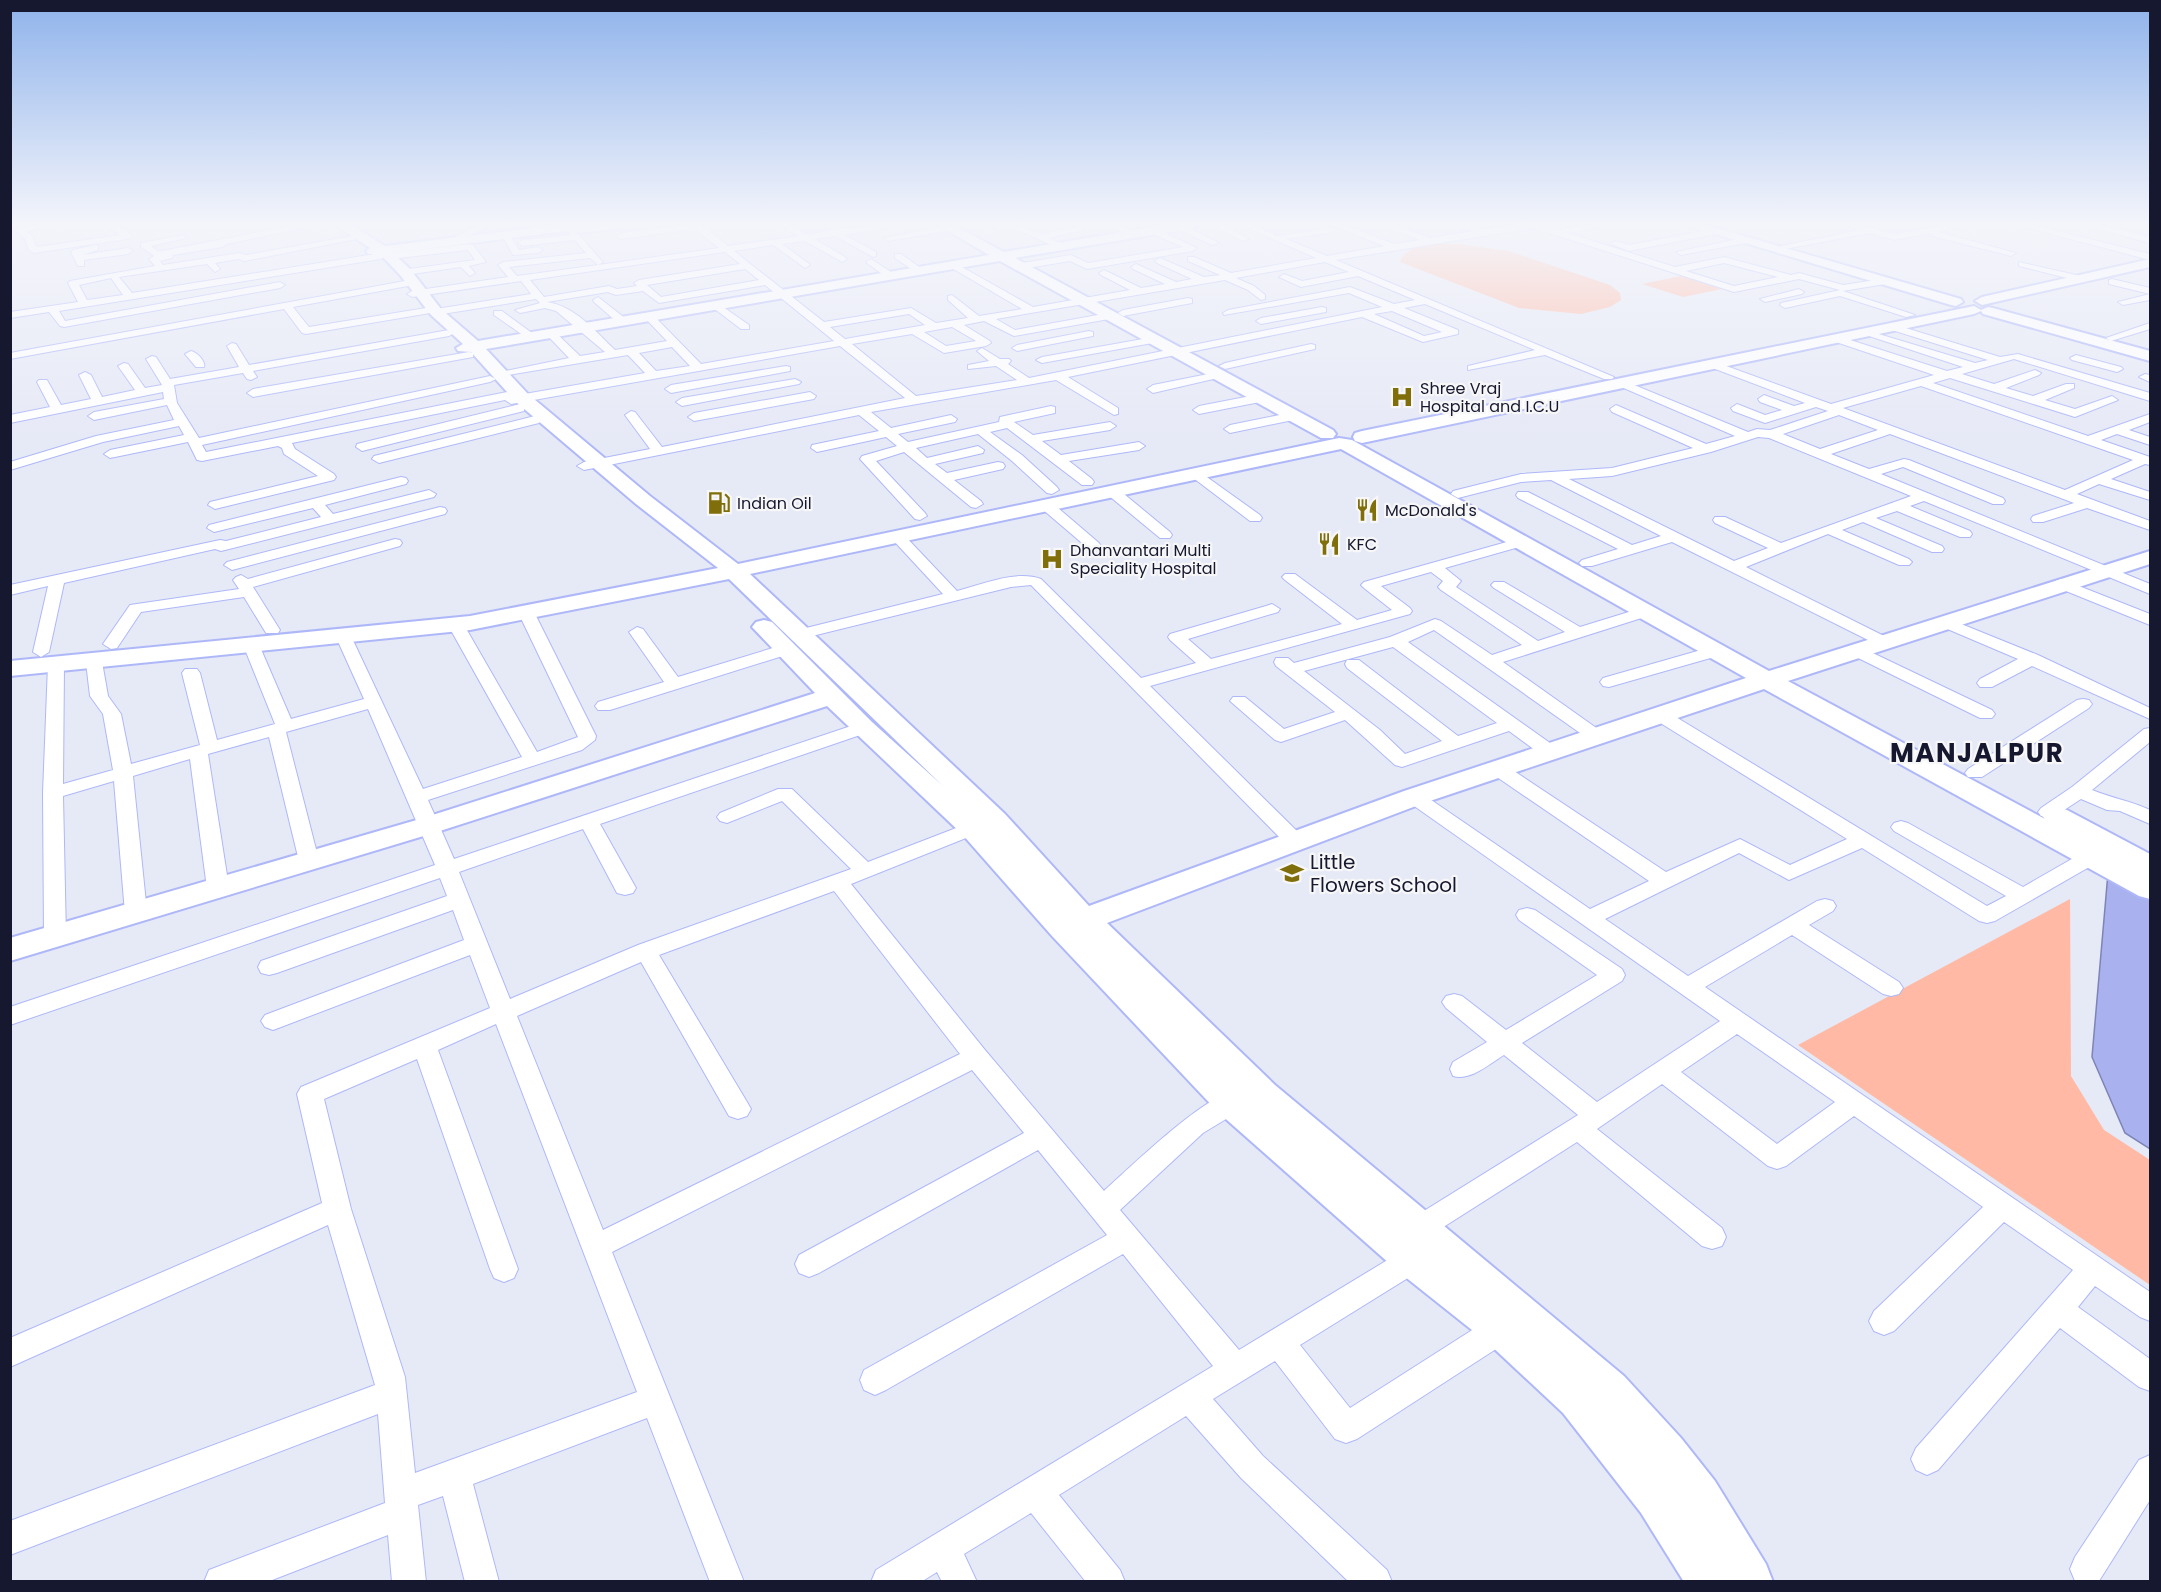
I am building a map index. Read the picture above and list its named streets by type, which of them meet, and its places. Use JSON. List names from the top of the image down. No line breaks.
{"districts":["MANJALPUR"],"places":{"hospital":["Shree Vraj Hospital and I.C.U","Dhanvantari Multi Speciality Hospital"],"fuel station":["Indian Oil"],"restaurant":["McDonald's","KFC"],"school or university":["Little Flowers School"]}}
